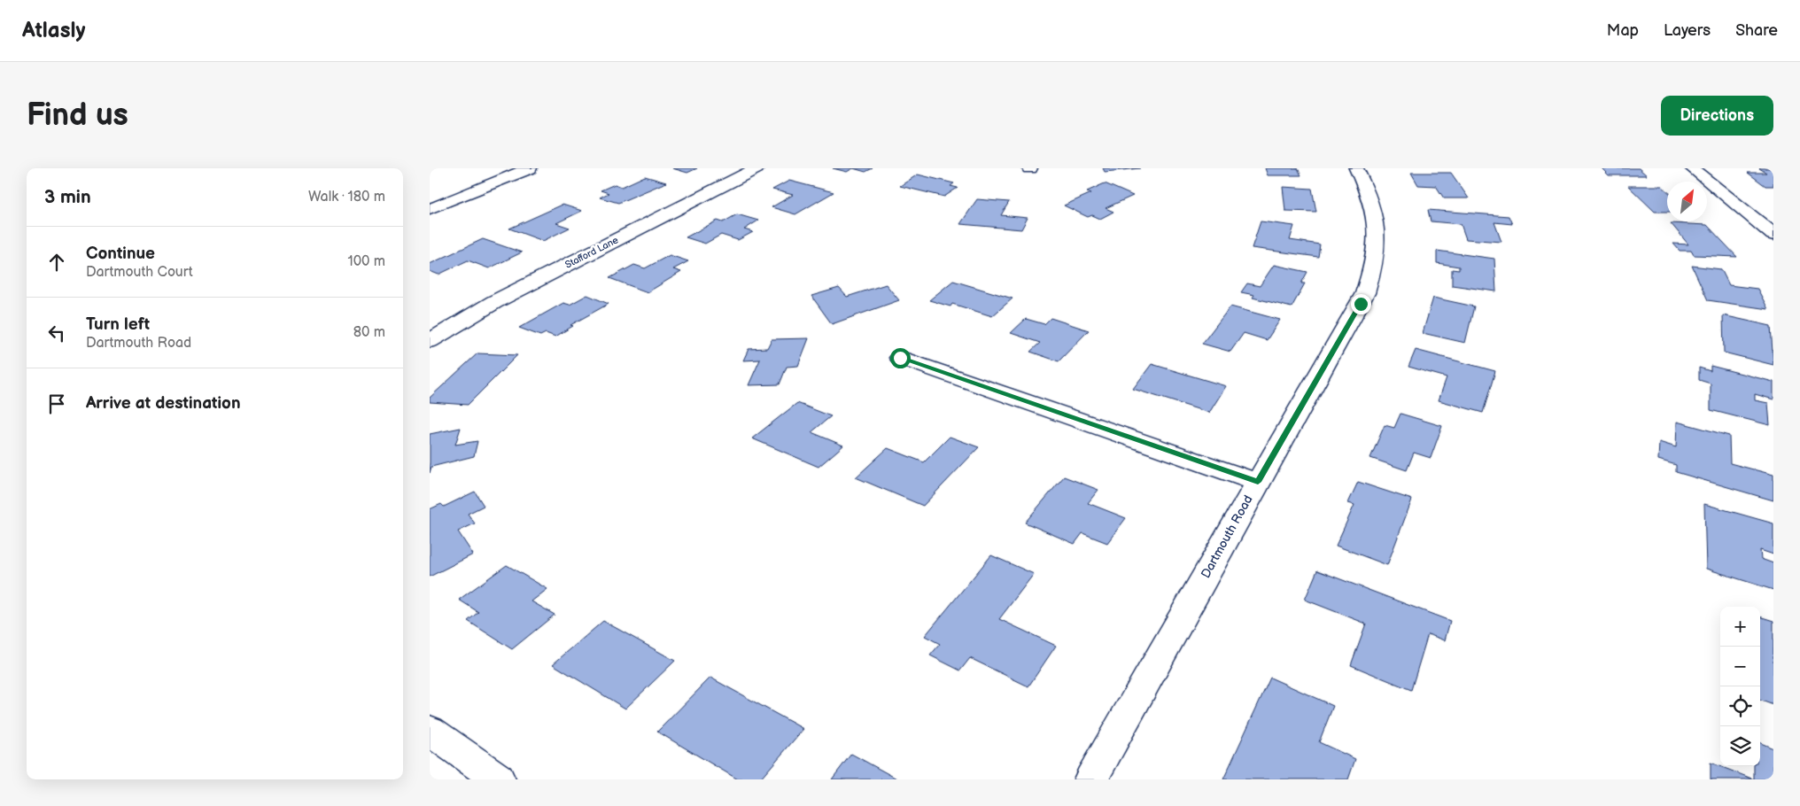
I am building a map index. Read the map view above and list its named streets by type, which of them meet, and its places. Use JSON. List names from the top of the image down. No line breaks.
{"streets":{"street":["Stafford Lane","Dartmouth Road"]},"north":"top right","page":{"header":"Atlasly","nav":["Map","Layers","Share"],"buttons":"Directions","title":"Find us","heading":["3 min","Walk · 180 m"],"list":[["Continue","Dartmouth Court","100 m"],["Turn left","Dartmouth Road","80 m"],"Arrive at destination"],"map_buttons":["+","−"]}}
